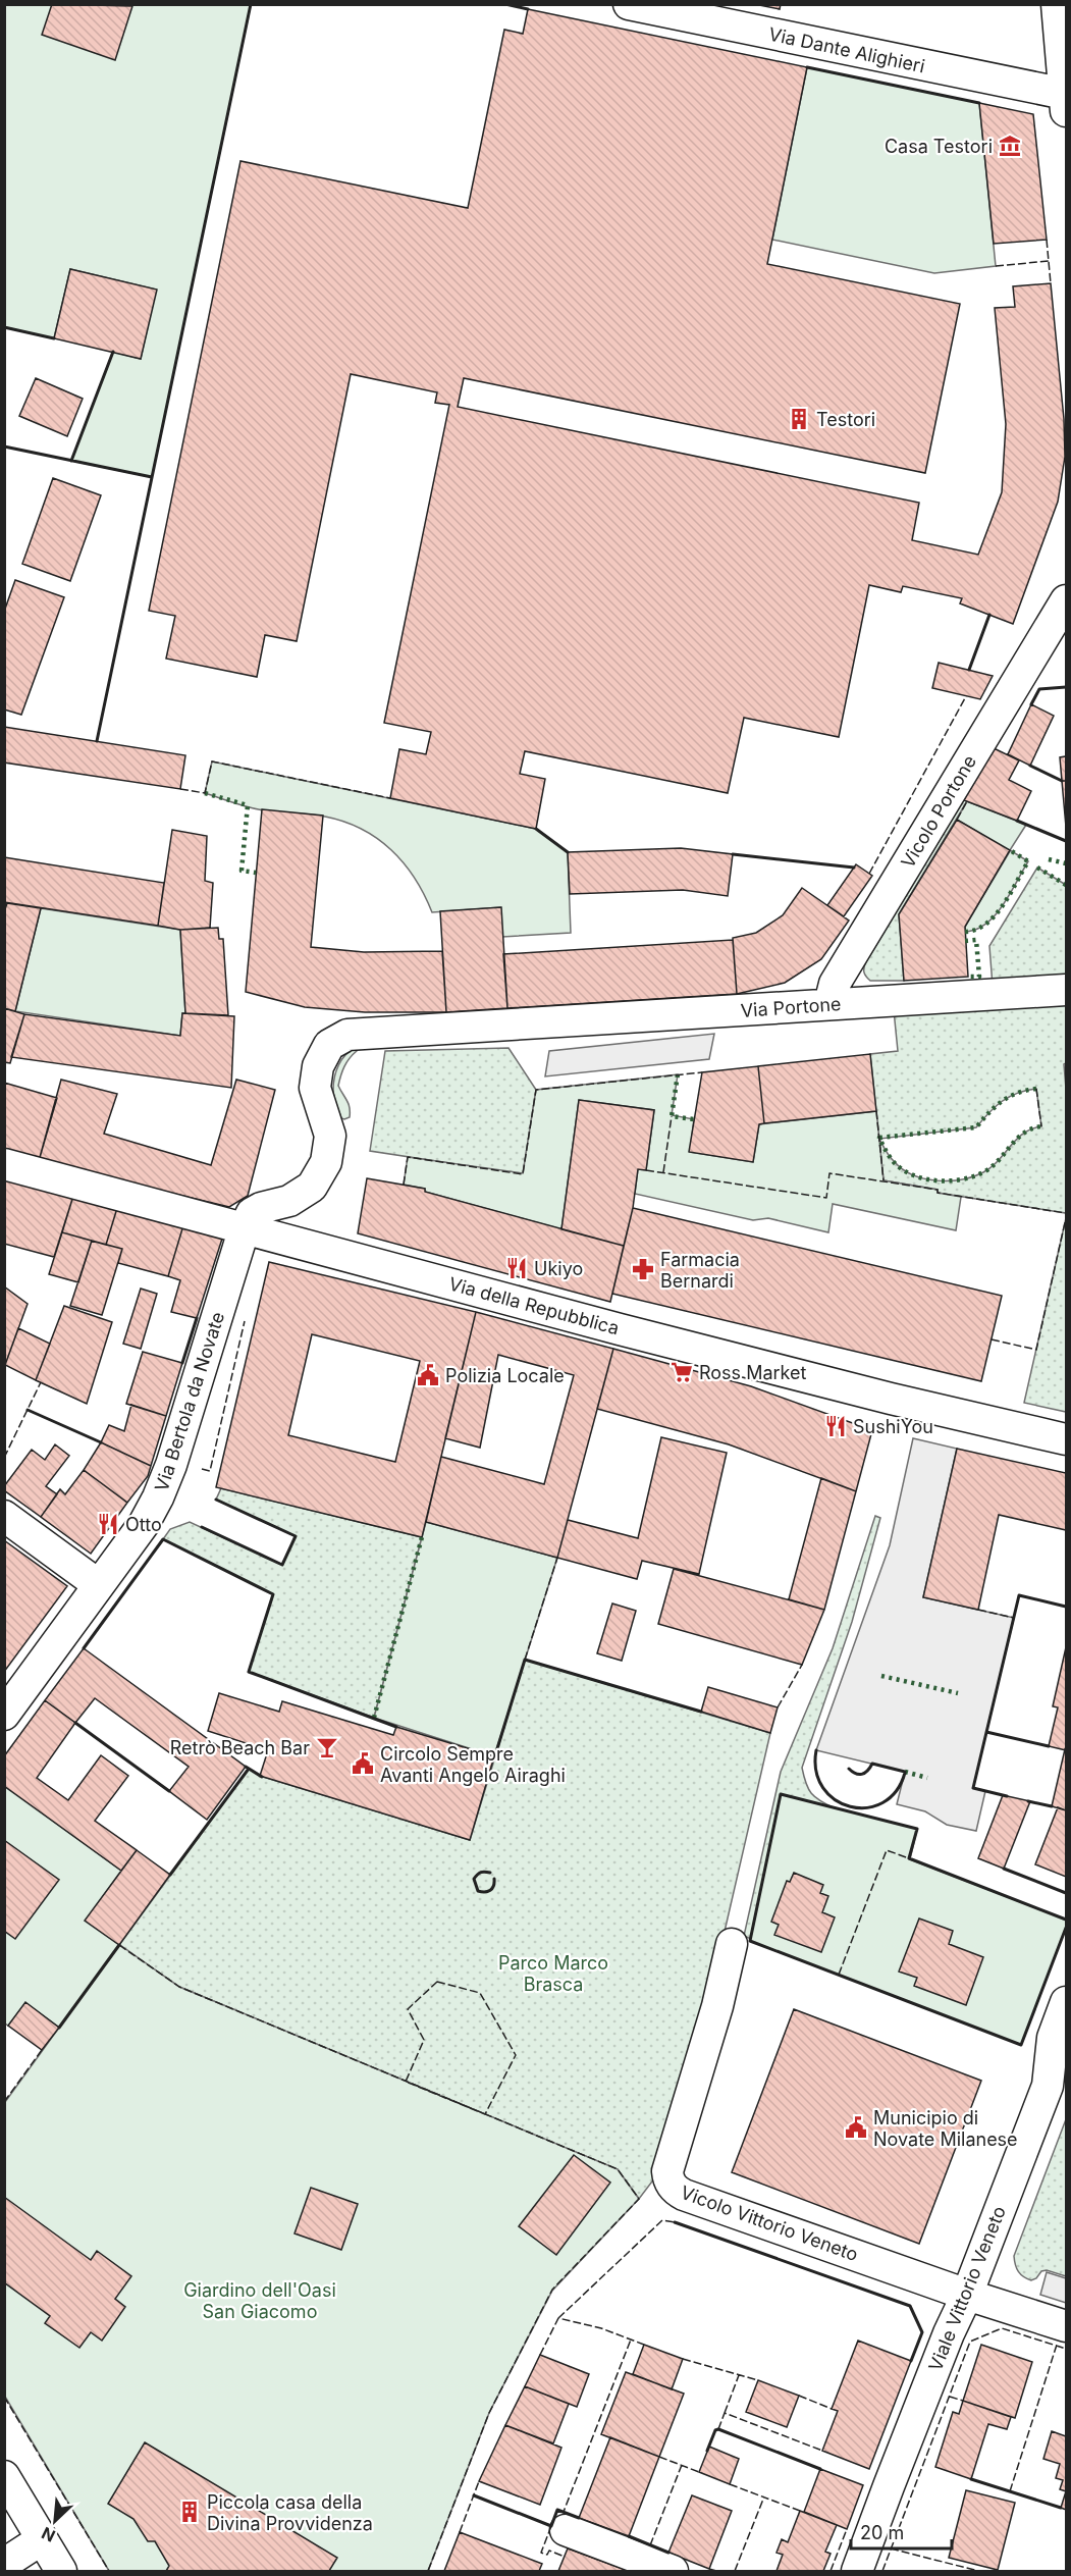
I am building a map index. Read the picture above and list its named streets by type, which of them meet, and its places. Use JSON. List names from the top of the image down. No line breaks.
{"streets":{"street":["Via Dante Alighieri","Vicolo Portone","Via Portone","Via della Repubblica","Via Bertola da Novate","Vicolo Vittorio Veneto","Viale Vittorio Veneto"]},"crossings":[["Vicolo Portone","Via Portone"],["Via Portone","Via della Repubblica"],["Via Portone","Via Bertola da Novate"],["Via della Repubblica","Via Bertola da Novate"],["Vicolo Vittorio Veneto","Viale Vittorio Veneto"]],"parks":["Parco Marco Brasca","Giardino dell'Oasi San Giacomo"],"places":{"museum":["Casa Testori"],"building":["Testori","Piccola casa della Divina Provvidenza"],"restaurant":["Ukiyo","SushiYou","Otto"],"pharmacy":["Farmacia Bernardi"],"supermarket":["Ross Market"],"public building":["Polizia Locale","Circolo Sempre Avanti Angelo Airaghi","Municipio di Novate Milanese"],"bar":["Retrò Beach Bar"]},"scale_bar":"20 m","north":"bottom left"}
